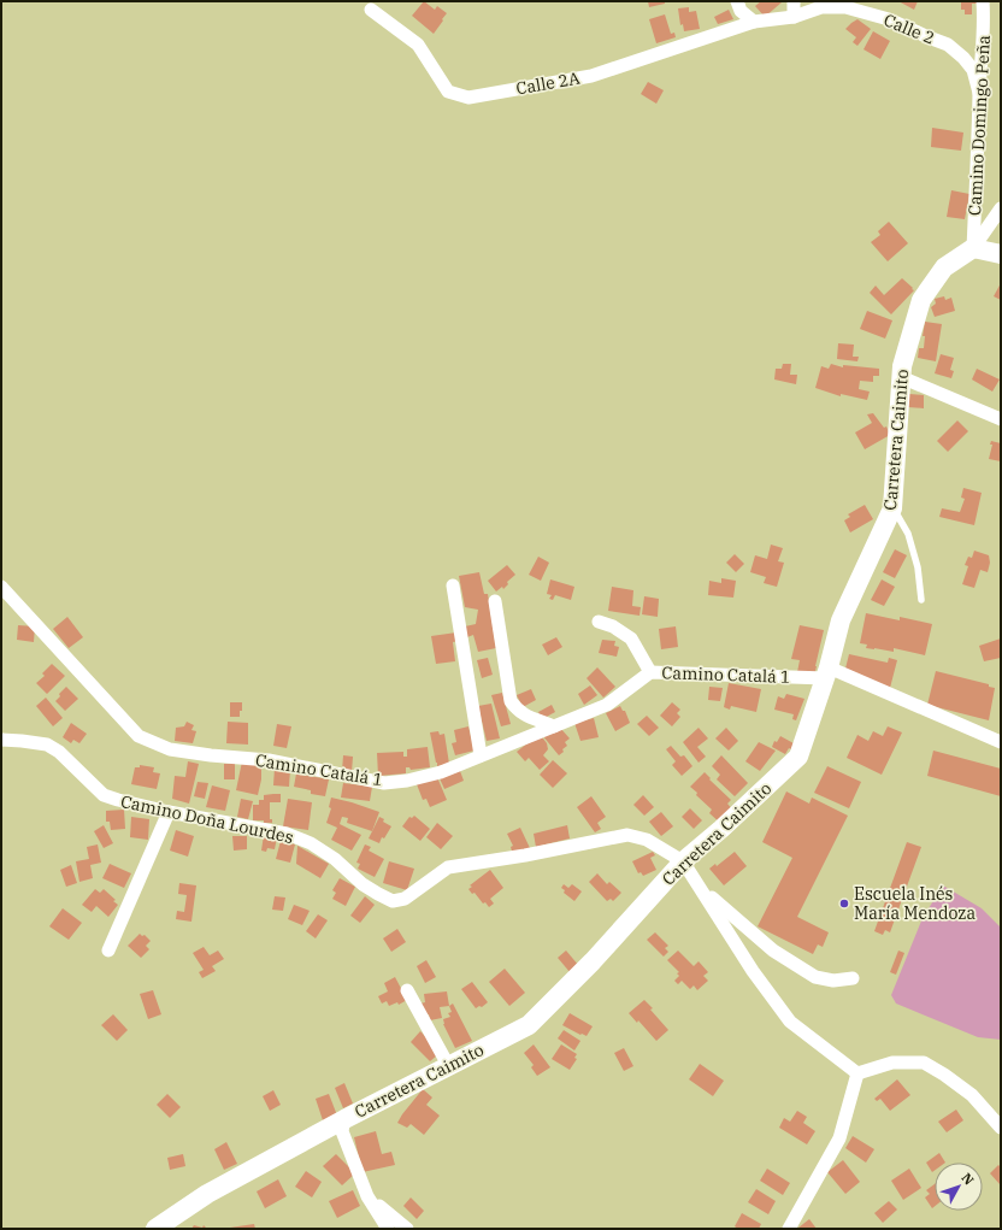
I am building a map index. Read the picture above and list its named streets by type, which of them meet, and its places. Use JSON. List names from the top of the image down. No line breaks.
{"streets":{"street":["Calle 2","Calle 2A","Camino Domingo Peña","Carretera Caimito","Camino Catalá 1","Camino Doña Lourdes"]},"crossings":[["Calle 2","Calle 2A"],["Calle 2","Camino Domingo Peña"],["Camino Domingo Peña","Carretera Caimito"],["Carretera Caimito","Camino Catalá 1"],["Carretera Caimito","Camino Doña Lourdes"]],"places":["Escuela Inés María Mendoza"],"north":"top right"}
